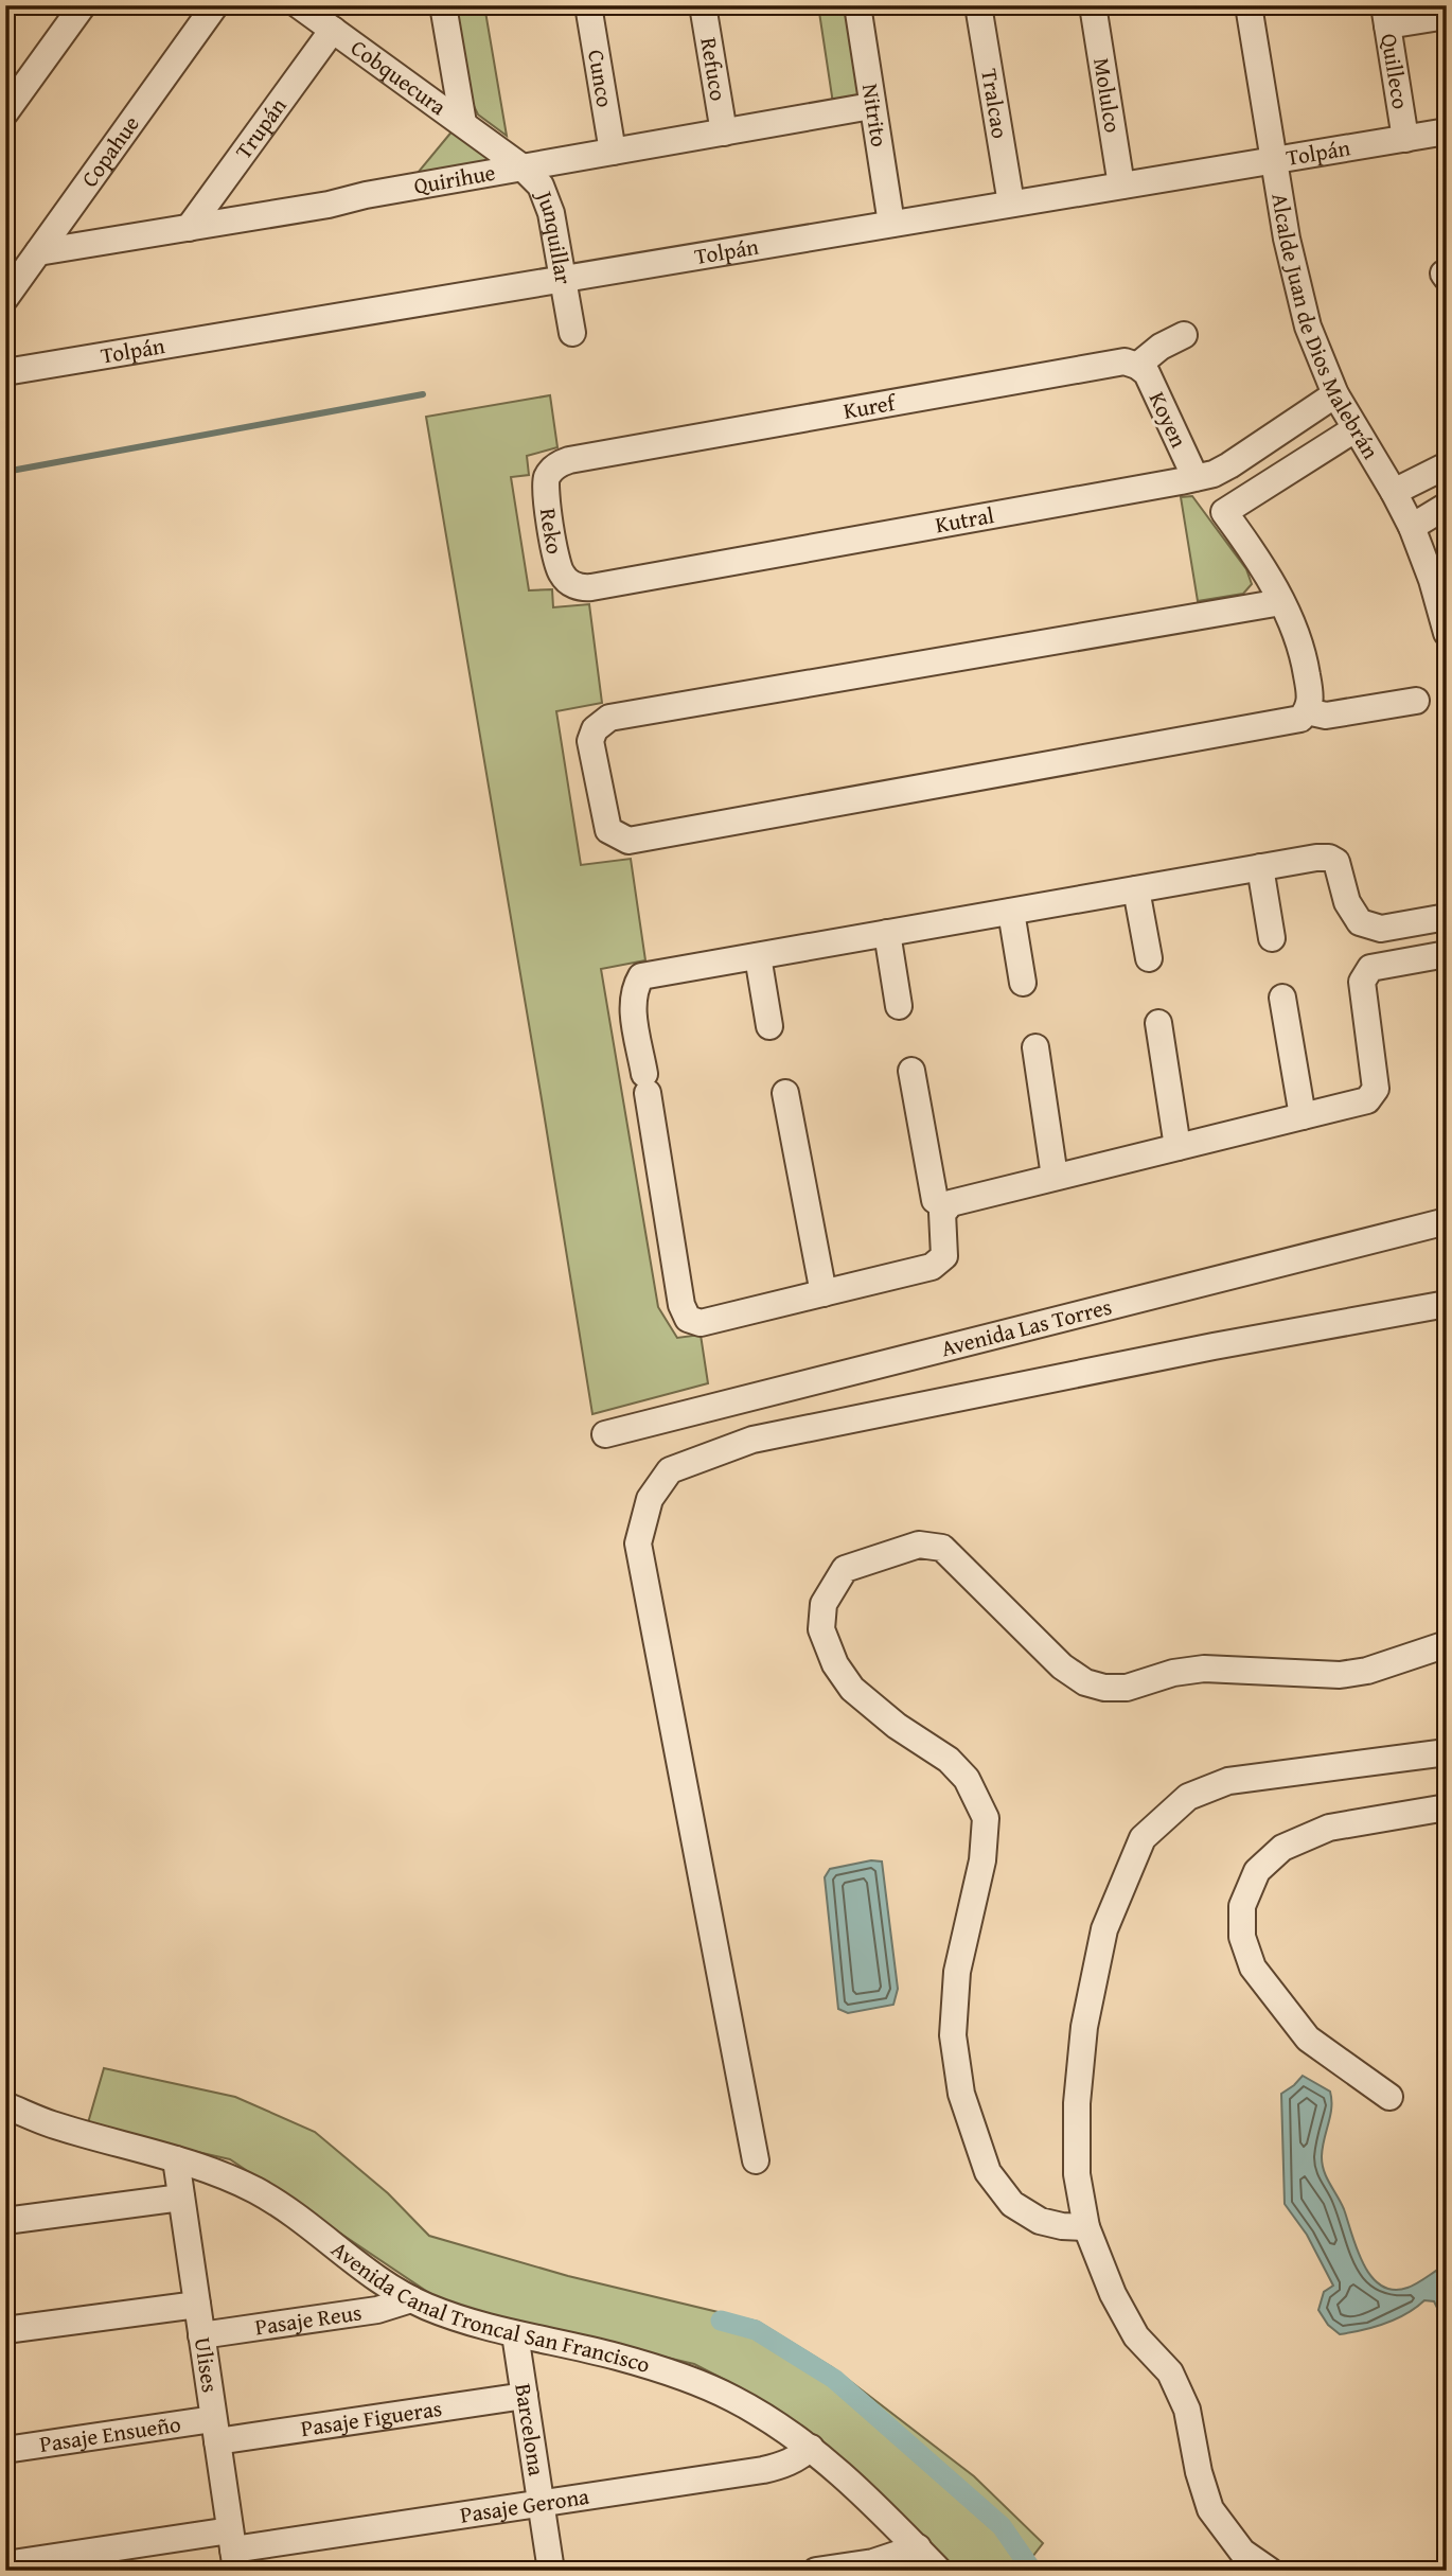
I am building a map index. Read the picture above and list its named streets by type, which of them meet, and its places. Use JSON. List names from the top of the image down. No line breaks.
{"streets":{"street":["Refuco","Quilleco","Cobquecura","Cunco","Molulco","Tralcao","Nitrito","Trupán","Copahue","Tolpán","Quirihue","Junquillar","Alcalde Juan de Dios Malebrán","Kuref","Koyen","Kutral","Reko","Avenida Las Torres","Avenida Canal Troncal San Francisco","Pasaje Reus","Ulises","Pasaje Figueras","Barcelona","Pasaje Ensueño","Pasaje Gerona"]},"crossings":[["Refuco","Quirihue"],["Quilleco","Tolpán"],["Cobquecura","Trupán"],["Cobquecura","Junquillar"],["Cunco","Quirihue"],["Molulco","Tolpán"],["Tralcao","Tolpán"],["Nitrito","Tolpán"],["Nitrito","Quirihue"],["Trupán","Quirihue"],["Copahue","Quirihue"],["Tolpán","Junquillar"],["Tolpán","Alcalde Juan de Dios Malebrán"],["Quirihue","Junquillar"],["Alcalde Juan de Dios Malebrán","Kutral"],["Kuref","Koyen"],["Kuref","Reko"],["Koyen","Kutral"],["Kutral","Reko"],["Avenida Canal Troncal San Francisco","Pasaje Reus"],["Avenida Canal Troncal San Francisco","Ulises"],["Avenida Canal Troncal San Francisco","Barcelona"],["Avenida Canal Troncal San Francisco","Pasaje Gerona"],["Pasaje Reus","Ulises"],["Ulises","Pasaje Figueras"],["Ulises","Pasaje Ensueño"],["Ulises","Pasaje Gerona"],["Pasaje Figueras","Barcelona"],["Pasaje Figueras","Pasaje Ensueño"],["Barcelona","Pasaje Gerona"]]}
